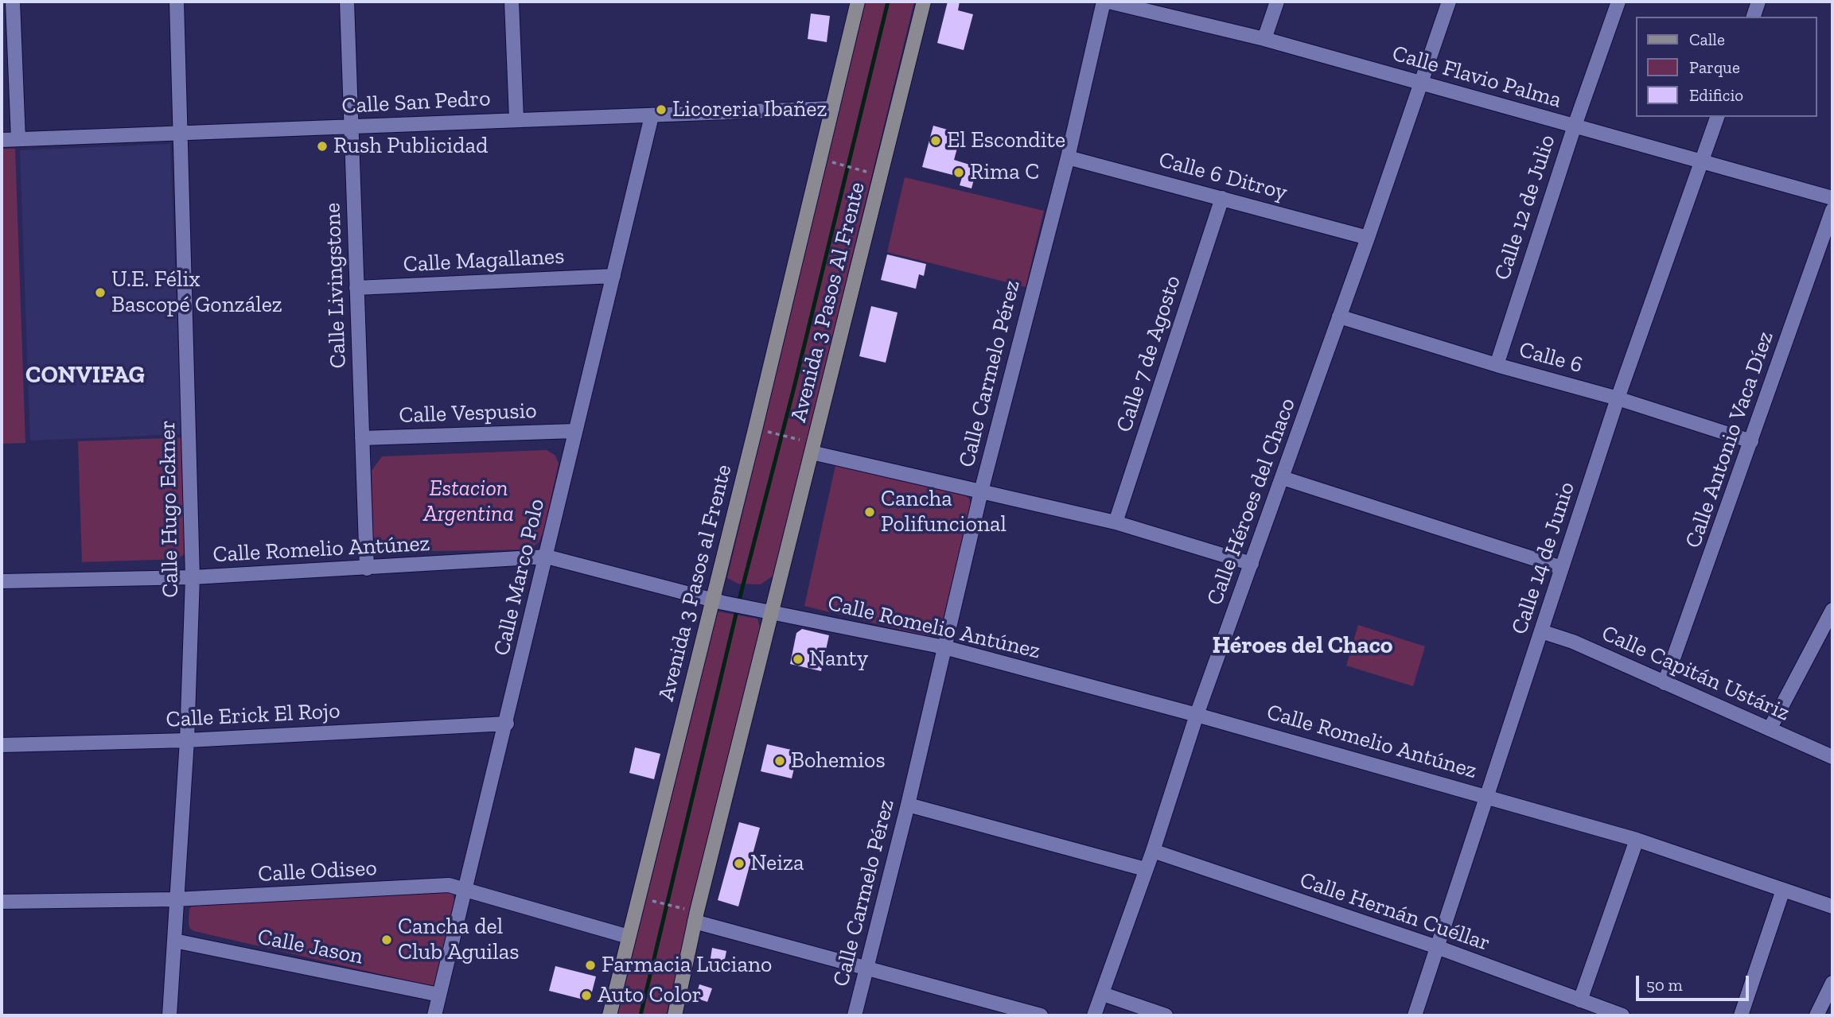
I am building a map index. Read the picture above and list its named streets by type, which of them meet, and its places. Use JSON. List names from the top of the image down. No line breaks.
{"streets":{"main road":["Avenida 3 Pasos Al Frente","Avenida 3 Pasos al Frente"],"street":["Calle Flavio Palma","Calle San Pedro","Calle 6 Ditroy","Calle 12 de Julio","Calle Magallanes","Calle Livingstone","Calle 7 de Agosto","Calle 6","Calle Carmelo Pérez","Calle Vespusio","Calle Antonio Vaca Díez","Calle Héroes del Chaco","Calle Hugo Eckner","Calle Romelio Antúnez","Calle 14 de Junio","Calle Marco Polo","Calle Capitán Ustáriz","Calle Erick El Rojo","Calle Odiseo","Calle Hernán Cuéllar","Calle Jason"]},"crossings":[["Calle Flavio Palma","Calle 12 de Julio"],["Calle Flavio Palma","Calle Héroes del Chaco"],["Calle Flavio Palma","Calle 14 de Junio"],["Calle San Pedro","Calle Livingstone"],["Calle San Pedro","Avenida 3 Pasos Al Frente"],["Calle San Pedro","Calle Hugo Eckner"],["Calle San Pedro","Calle Marco Polo"],["Calle 6 Ditroy","Calle 7 de Agosto"],["Calle 6 Ditroy","Calle Carmelo Pérez"],["Calle 6 Ditroy","Calle Héroes del Chaco"],["Calle 12 de Julio","Calle 6"],["Calle Magallanes","Calle Livingstone"],["Calle Magallanes","Calle Marco Polo"],["Calle Livingstone","Calle Vespusio"],["Calle Livingstone","Calle Romelio Antúnez"],["Avenida 3 Pasos Al Frente","Calle Romelio Antúnez"],["Avenida 3 Pasos Al Frente","Avenida 3 Pasos al Frente"],["Calle 6","Calle Antonio Vaca Díez"],["Calle 6","Calle Héroes del Chaco"],["Calle 6","Calle 14 de Junio"],["Calle Carmelo Pérez","Calle Romelio Antúnez"],["Calle Vespusio","Calle Marco Polo"],["Calle Antonio Vaca Díez","Calle Capitán Ustáriz"],["Calle Héroes del Chaco","Calle Romelio Antúnez"],["Calle Héroes del Chaco","Calle Hernán Cuéllar"],["Calle Hugo Eckner","Calle Romelio Antúnez"],["Calle Hugo Eckner","Calle Erick El Rojo"],["Calle Hugo Eckner","Calle Odiseo"],["Calle Hugo Eckner","Calle Jason"],["Calle Romelio Antúnez","Calle 14 de Junio"],["Calle Romelio Antúnez","Calle Marco Polo"],["Calle Romelio Antúnez","Avenida 3 Pasos al Frente"],["Calle 14 de Junio","Calle Capitán Ustáriz"],["Calle 14 de Junio","Calle Hernán Cuéllar"],["Calle Marco Polo","Calle Erick El Rojo"],["Calle Marco Polo","Calle Odiseo"],["Calle Marco Polo","Calle Jason"],["Avenida 3 Pasos al Frente","Calle Odiseo"]],"districts":["CONVIFAG","Héroes del Chaco"],"parks":["Estacion Argentina"],"places":["Licoreria Ibañez","El Escondite","Rush Publicidad","Rima C","U.E. Félix Bascopé González","Cancha Polifuncional","Nanty","Bohemios","Neiza","Cancha del Club Aguilas","Farmacia Luciano","Auto Color"],"legend":["Calle","Parque","Edificio"],"scale_bar":"50 m"}
